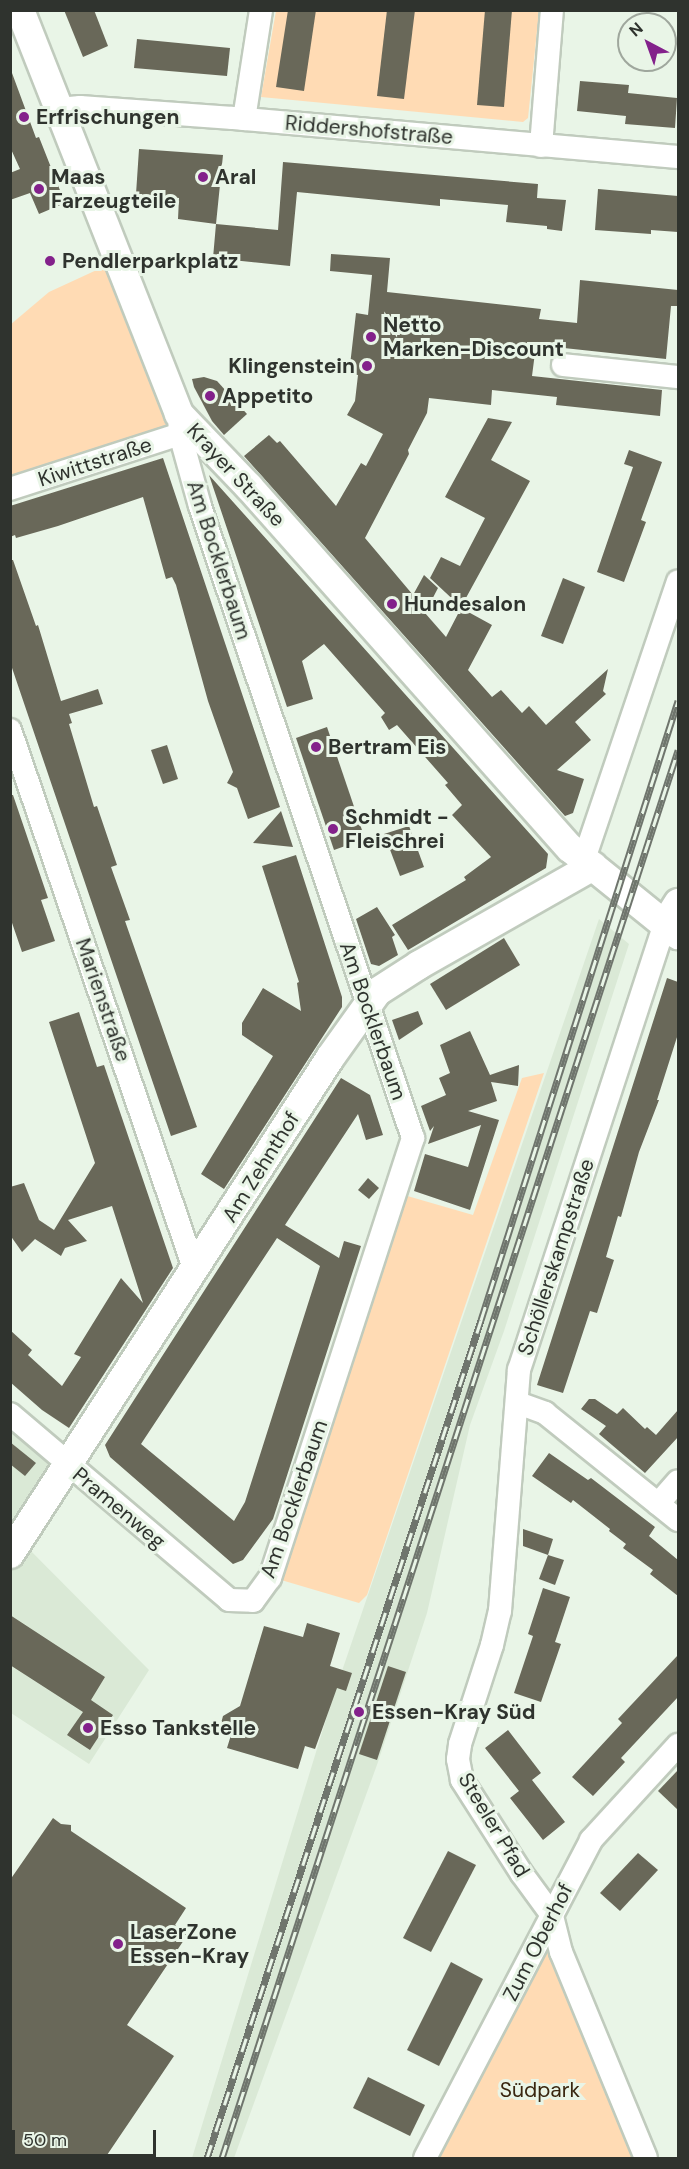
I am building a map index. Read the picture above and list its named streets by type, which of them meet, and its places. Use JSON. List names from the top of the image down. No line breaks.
{"streets":{"main road":["Krayer Straße","Am Zehnthof"],"street":["Riddershofstraße","Kiwittstraße","Am Bocklerbaum","Marienstraße","Schöllerskampstraße","Pramenweg","Steeler Pfad","Zum Oberhof"]},"crossings":[["Riddershofstraße","Krayer Straße"],["Kiwittstraße","Krayer Straße"],["Kiwittstraße","Am Bocklerbaum"],["Krayer Straße","Am Bocklerbaum"],["Krayer Straße","Am Zehnthof"],["Krayer Straße","Schöllerskampstraße"],["Am Bocklerbaum","Am Zehnthof"],["Am Bocklerbaum","Pramenweg"],["Marienstraße","Am Zehnthof"],["Am Zehnthof","Pramenweg"],["Schöllerskampstraße","Steeler Pfad"],["Steeler Pfad","Zum Oberhof"]],"parks":["Südpark"],"places":["Erfrischungen","Aral","Maas Farzeugteile","Pendlerparkplatz","Netto Marken-Discount","Klingenstein","Appetito","Hundesalon","Bertram Eis","Schmidt - Fleischrei","Essen-Kray Süd","Esso Tankstelle","LaserZone Essen-Kray"],"scale_bar":"50 m","north":"top left"}
